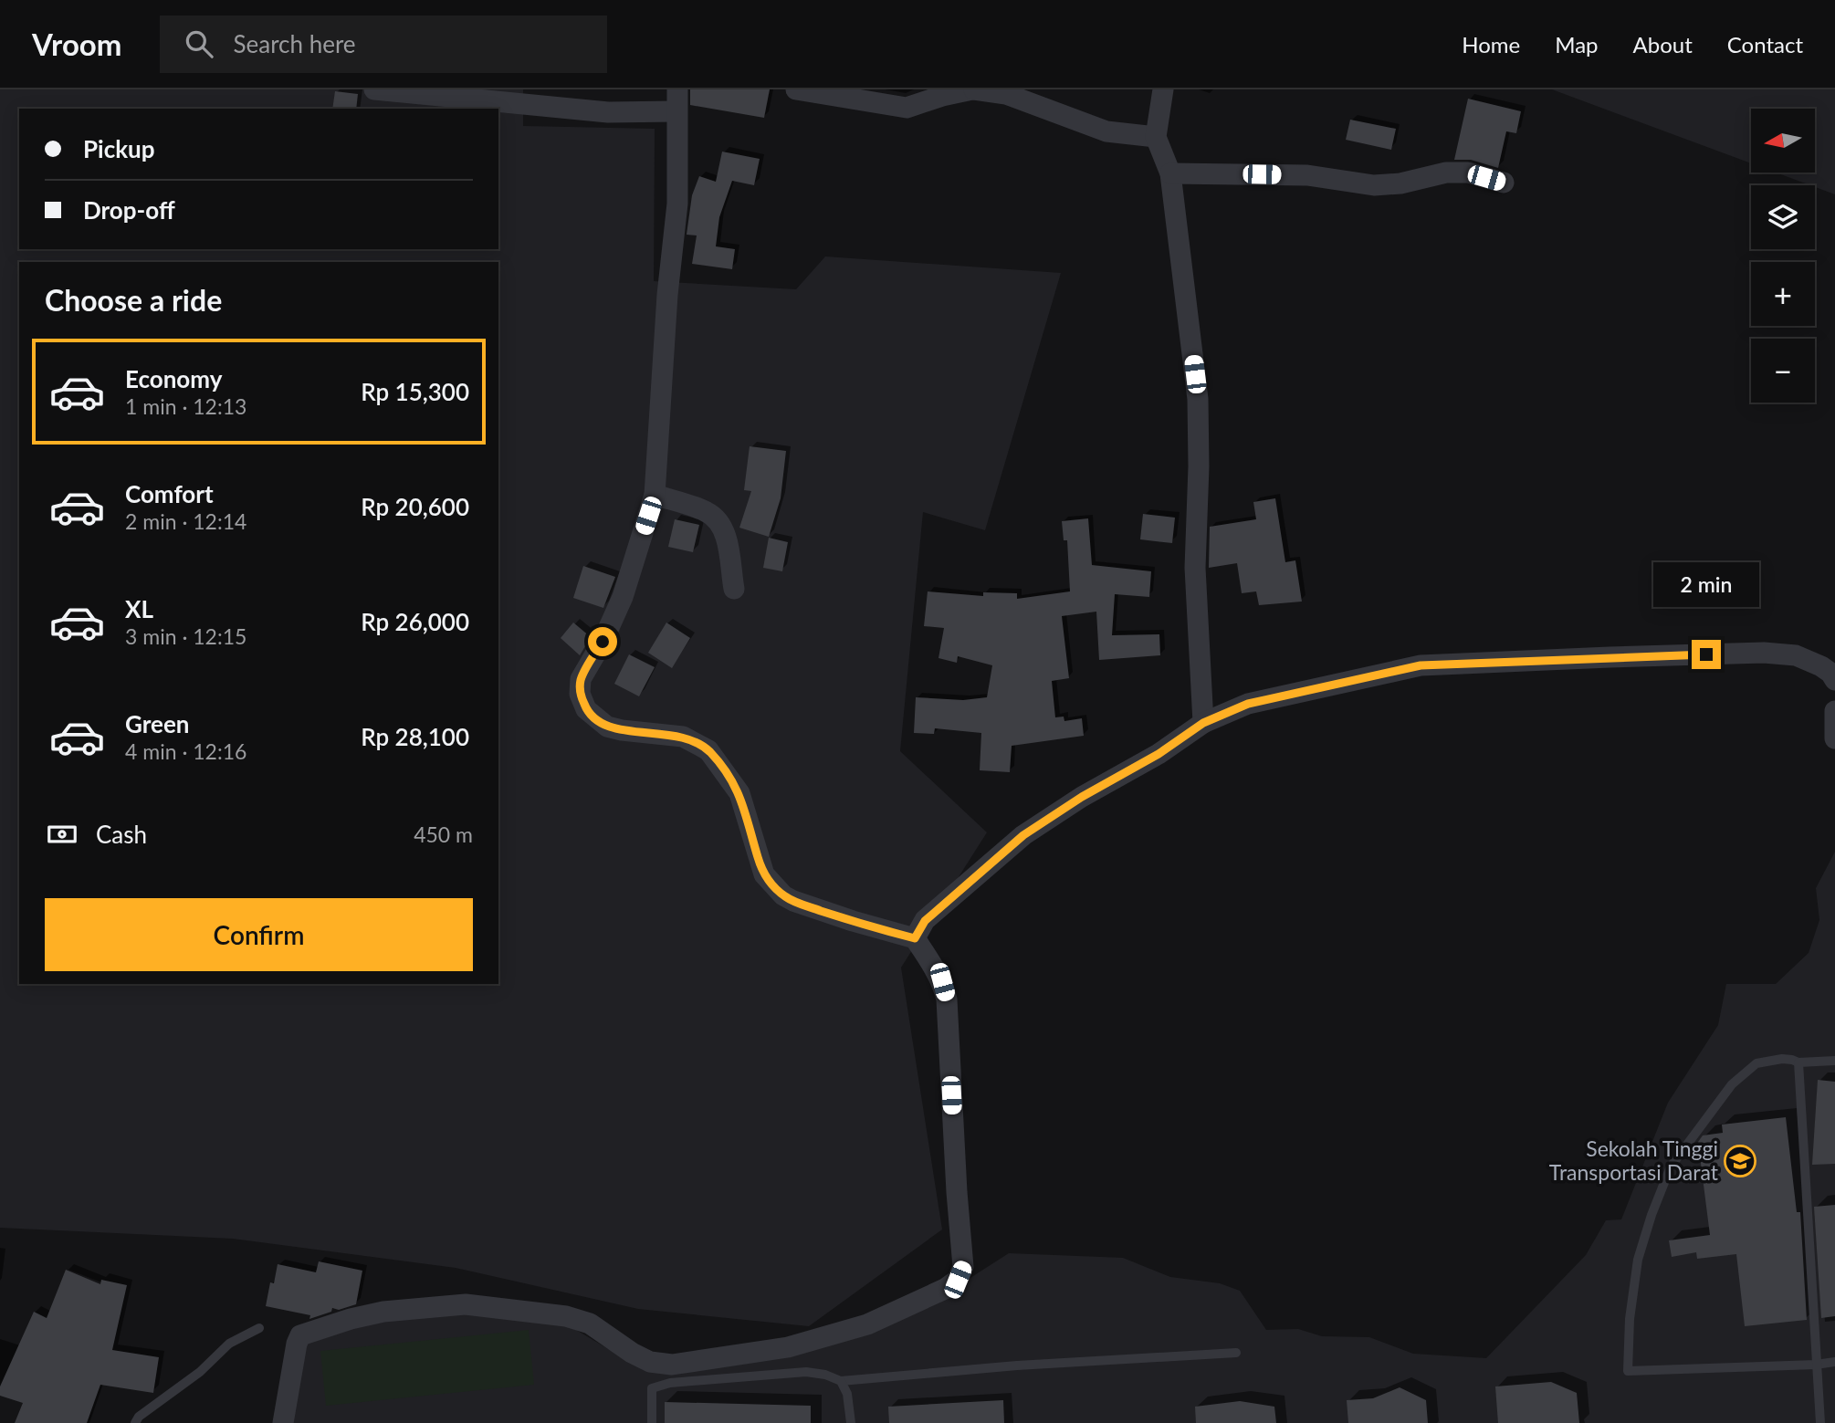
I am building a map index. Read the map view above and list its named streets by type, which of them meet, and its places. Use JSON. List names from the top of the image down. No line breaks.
{"places":{"school or university":["Sekolah Tinggi Transportasi Darat"]},"north":"left","page":{"header":"Vroom","search":"Search here","nav":["Home","Map","About","Contact"],"map_buttons":["+","−"],"banner":["Pickup","Drop-off"],"heading":"Choose a ride","list":[{"name":"Economy","note":"1 min · 12:13","value":"Rp 15,300"},{"name":"Comfort","note":"2 min · 12:14","value":"Rp 20,600"},{"name":"XL","note":"3 min · 12:15","value":"Rp 26,000"},{"name":"Green","note":"4 min · 12:16","value":"Rp 28,100"}],"bubble":"2 min","pay":["Cash","450 m"],"buttons":"Confirm"}}
